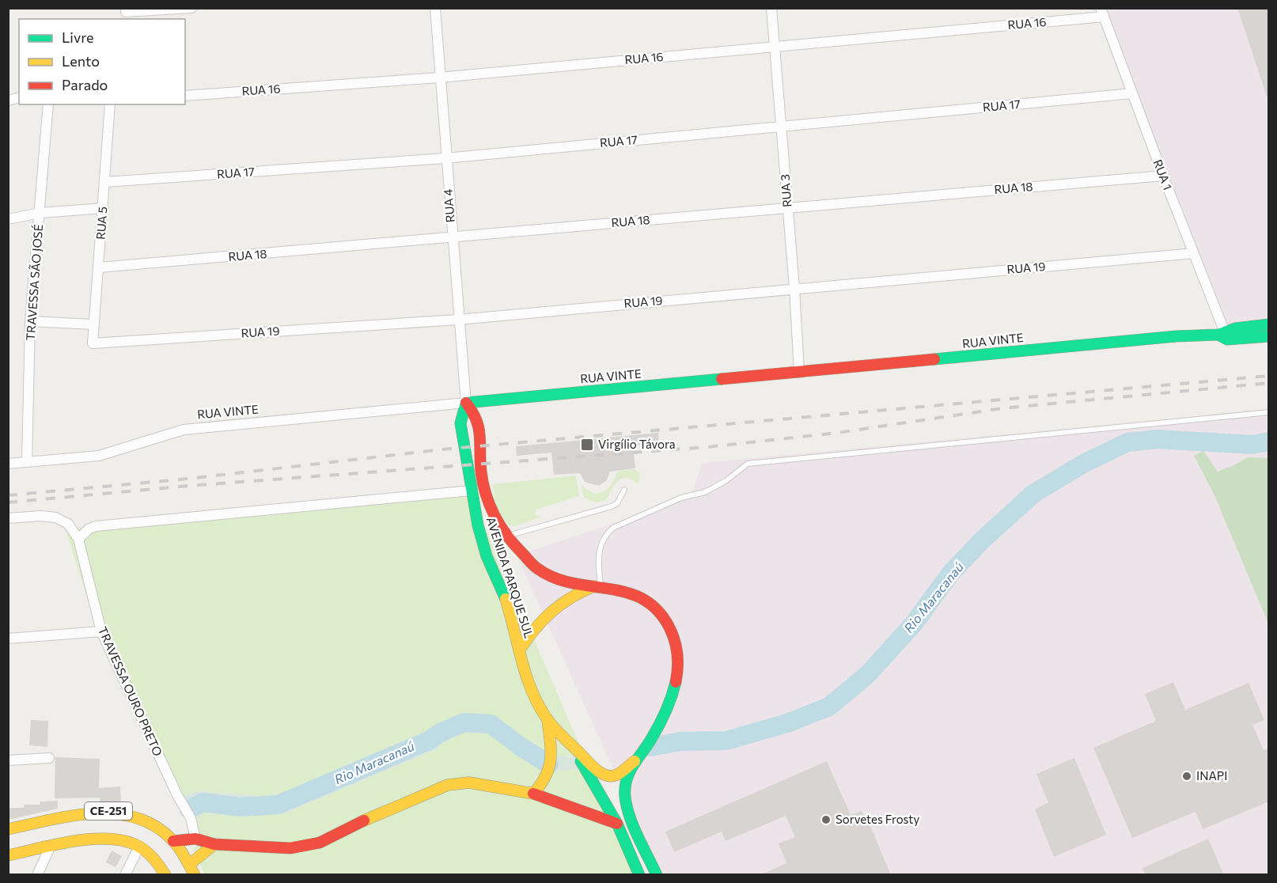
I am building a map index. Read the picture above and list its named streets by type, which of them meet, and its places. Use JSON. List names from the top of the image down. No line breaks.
{"streets":{"street":["RUA 16","RUA 17","RUA 1","RUA 18","RUA 3","RUA 4","RUA 5","RUA 19","TRAVESSA SÃO JOSÉ","RUA VINTE","AVENIDA PARQUE SUL","TRAVESSA OURO PRETO","CE-251"]},"crossings":[["RUA 16","RUA 1"],["RUA 16","RUA 3"],["RUA 16","RUA 4"],["RUA 17","RUA 1"],["RUA 17","RUA 3"],["RUA 17","RUA 4"],["RUA 17","RUA 5"],["RUA 1","RUA 18"],["RUA 1","RUA 19"],["RUA 1","RUA VINTE"],["RUA 18","RUA 3"],["RUA 18","RUA 4"],["RUA 18","RUA 5"],["RUA 3","RUA 19"],["RUA 3","RUA VINTE"],["RUA 4","RUA 19"],["RUA 4","RUA VINTE"],["RUA 4","AVENIDA PARQUE SUL"],["RUA 5","RUA 19"],["TRAVESSA SÃO JOSÉ","RUA VINTE"],["RUA VINTE","AVENIDA PARQUE SUL"]],"water":["Rio Maracanaú"],"places":{"transit":["Virgílio Távora"],"other":["INAPI","Sorvetes Frosty"]},"legend":["Livre","Lento","Parado"]}
